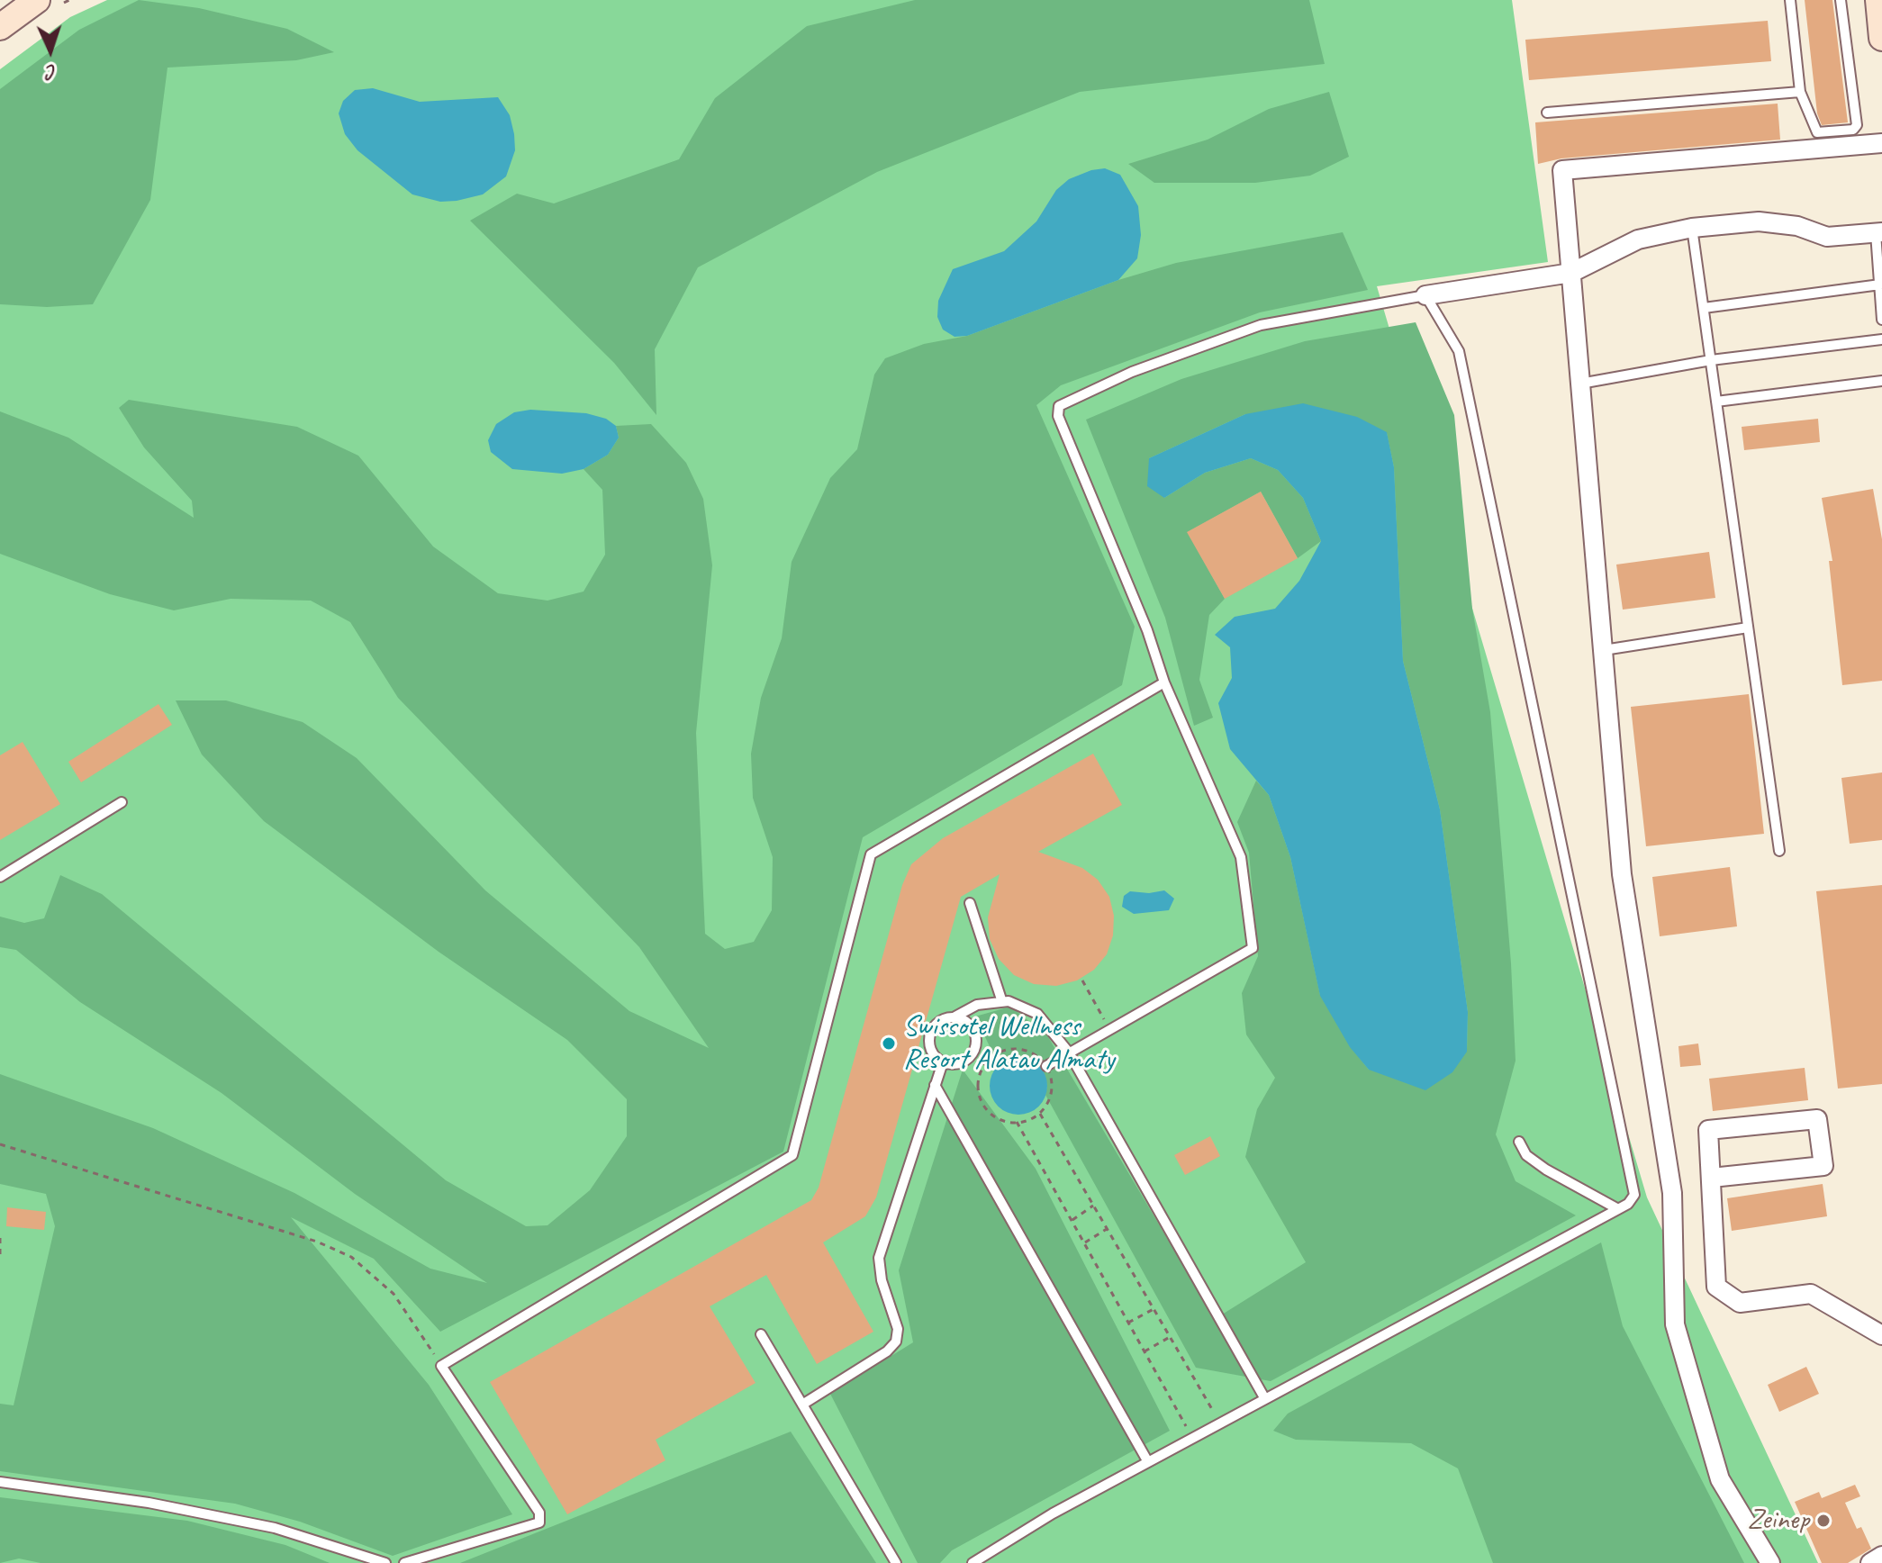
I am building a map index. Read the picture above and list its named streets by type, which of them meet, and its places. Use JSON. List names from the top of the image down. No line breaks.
{"places":["Swissotel Wellness Resort Alatau Almaty","Zeinep"],"north":"bottom"}
